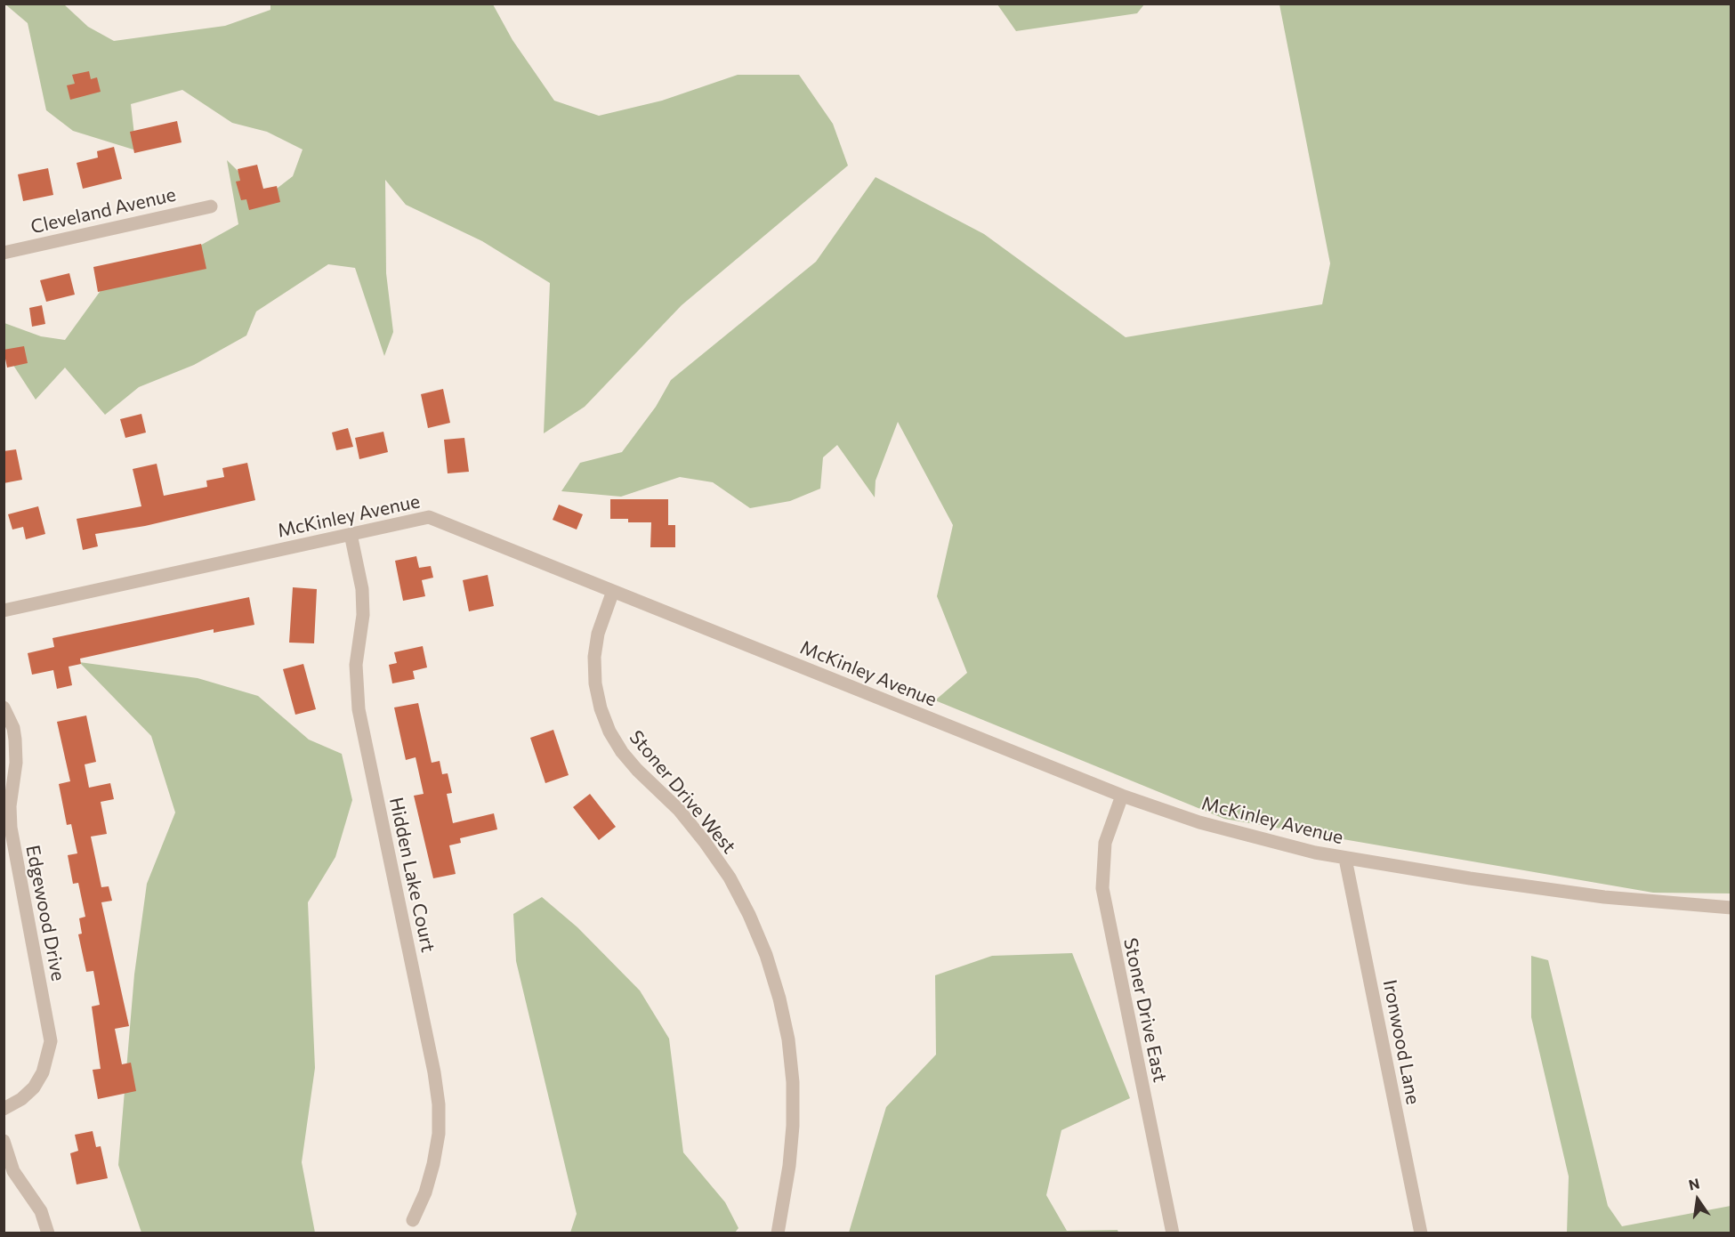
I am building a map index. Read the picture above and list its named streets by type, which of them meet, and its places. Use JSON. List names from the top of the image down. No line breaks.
{"streets":{"street":["Cleveland Avenue","McKinley Avenue","Stoner Drive West","Hidden Lake Court","Edgewood Drive","Stoner Drive East","Ironwood Lane"]},"crossings":[["McKinley Avenue","Stoner Drive West"],["McKinley Avenue","Hidden Lake Court"],["McKinley Avenue","Stoner Drive East"],["McKinley Avenue","Ironwood Lane"]],"north":"top"}
